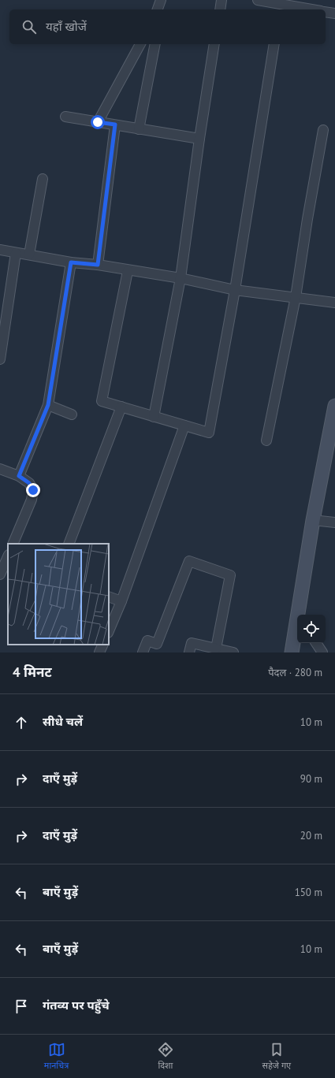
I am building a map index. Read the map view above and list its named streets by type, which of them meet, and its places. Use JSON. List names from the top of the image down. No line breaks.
{"page":{"search":"यहाँ खोजें","heading":["4 मिनट","पैदल · 280 m"],"list":[["सीधे चलें","10 m"],["दाएँ मुड़ें","90 m"],["दाएँ मुड़ें","20 m"],["बाएँ मुड़ें","150 m"],["बाएँ मुड़ें","10 m"],"गंतव्य पर पहुँचे"],"nav":["मानचित्र","दिशा","सहेजे गए"]}}
